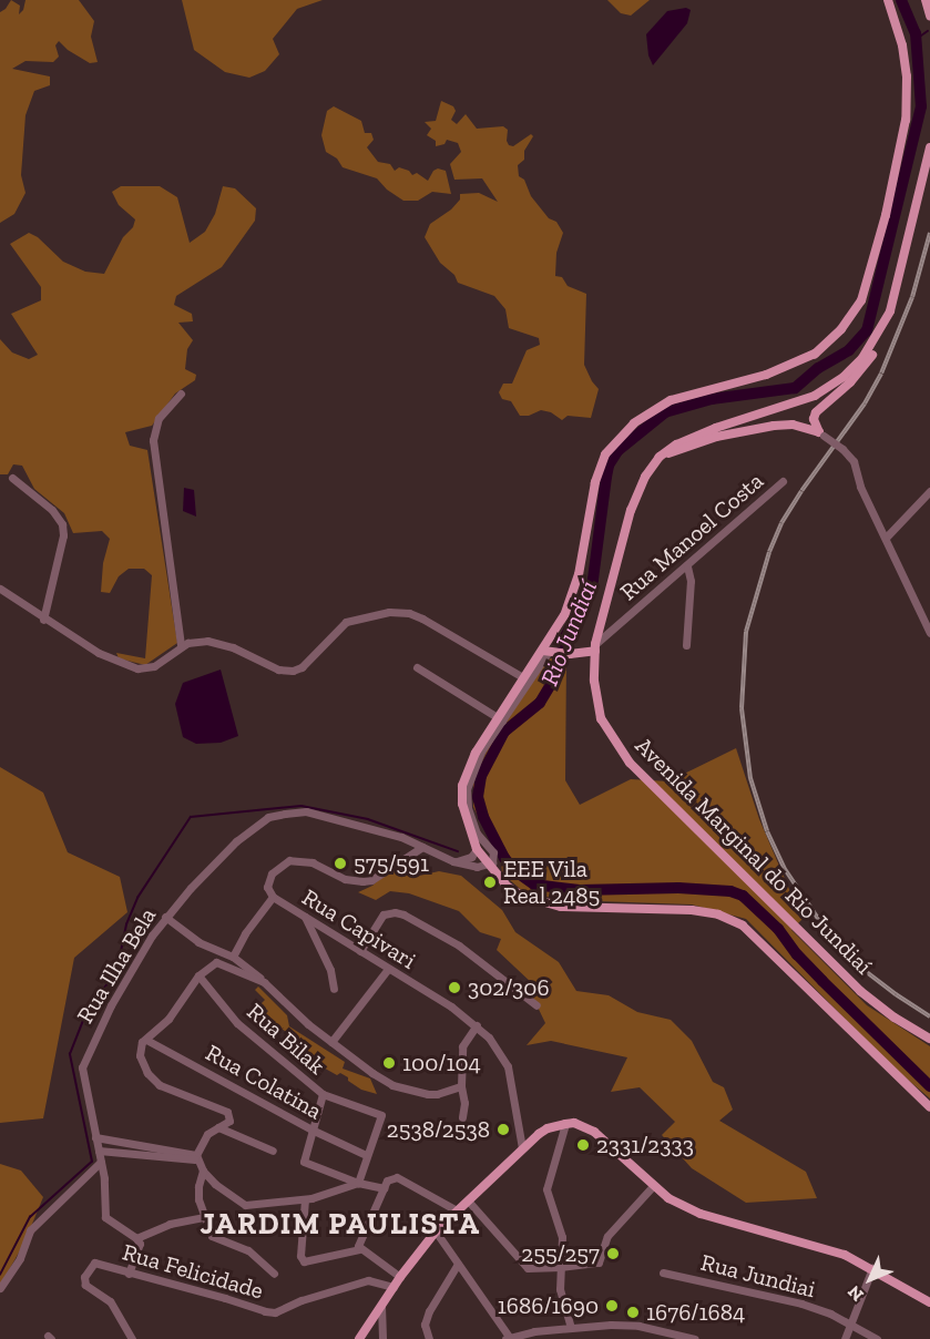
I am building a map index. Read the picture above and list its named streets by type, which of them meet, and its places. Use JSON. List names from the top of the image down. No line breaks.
{"streets":{"main road":["Avenida Marginal do Rio Jundiaí"],"street":["Rua Manoel Costa","Rua Capivari","Rua Ilha Bela","Rua Bilak","Rua Colatina","Rua Felicidade","Rua Jundiai"]},"crossings":[["Rua Manoel Costa","Avenida Marginal do Rio Jundiaí"],["Rua Capivari","Rua Ilha Bela"],["Rua Bilak","Rua Colatina"]],"districts":["JARDIM PAULISTA"],"water":["Rio Jundiaí"],"places":["575/591","EEE Vila Real 2485","302/306","100/104","2538/2538","2331/2333","255/257","1686/1690","1676/1684"],"north":"bottom left"}
